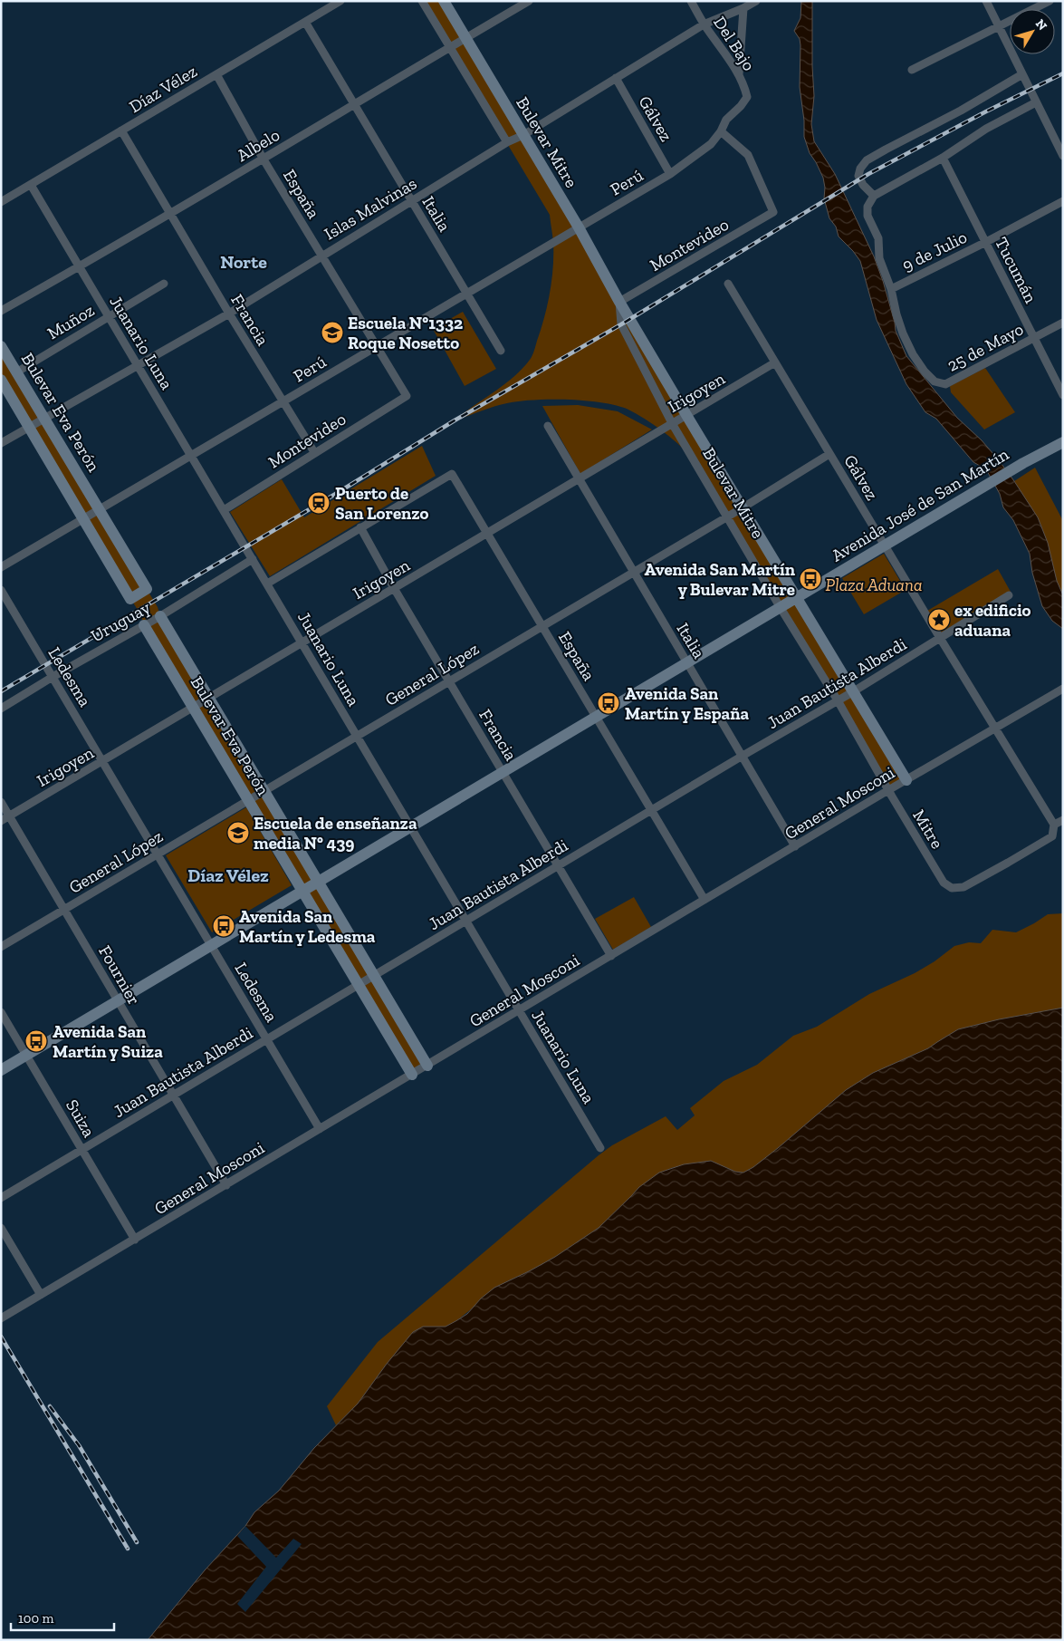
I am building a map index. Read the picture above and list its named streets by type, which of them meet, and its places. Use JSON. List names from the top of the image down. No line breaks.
{"streets":{"street":["Del Bajo","Díaz Vélez","Gálvez","Bulevar Mitre","Albelo","Perú","España","Islas Malvinas","Italia","Montevideo","9 de Julio","Tucumán","Francia","Muñoz","Juanario Luna","25 de Mayo","Irigoyen","Bulevar Eva Perón","Avenida José de San Martín","Uruguay","General López","Ledesma","Juan Bautista Alberdi","General Mosconi","Mitre","Fournier","Suiza"]},"crossings":[["Del Bajo","Perú"],["Del Bajo","Islas Malvinas"],["Del Bajo","Montevideo"],["Díaz Vélez","España"],["Díaz Vélez","Italia"],["Díaz Vélez","Francia"],["Díaz Vélez","Juanario Luna"],["Gálvez","Perú"],["Gálvez","Islas Malvinas"],["Gálvez","Irigoyen"],["Gálvez","Avenida José de San Martín"],["Gálvez","General López"],["Gálvez","Juan Bautista Alberdi"],["Gálvez","General Mosconi"],["Gálvez","Mitre"],["Bulevar Mitre","Albelo"],["Bulevar Mitre","Perú"],["Bulevar Mitre","Islas Malvinas"],["Bulevar Mitre","Montevideo"],["Bulevar Mitre","Irigoyen"],["Bulevar Mitre","Avenida José de San Martín"],["Bulevar Mitre","General López"],["Bulevar Mitre","Juan Bautista Alberdi"],["Bulevar Mitre","General Mosconi"],["Bulevar Mitre","Mitre"],["Albelo","España"],["Albelo","Italia"],["Albelo","Francia"],["Albelo","Juanario Luna"],["Perú","España"],["Perú","Italia"],["Perú","Montevideo"],["Perú","Francia"],["Perú","Juanario Luna"],["Perú","Bulevar Eva Perón"],["España","Islas Malvinas"],["España","Montevideo"],["España","Francia"],["España","Irigoyen"],["España","Avenida José de San Martín"],["España","General López"],["España","Juan Bautista Alberdi"],["España","General Mosconi"],["Islas Malvinas","Italia"],["Islas Malvinas","Francia"],["Islas Malvinas","Juanario Luna"],["Islas Malvinas","Bulevar Eva Perón"],["Italia","Irigoyen"],["Italia","Avenida José de San Martín"],["Italia","General López"],["Italia","Juan Bautista Alberdi"],["Italia","General Mosconi"],["Montevideo","Francia"],["Montevideo","Juanario Luna"],["9 de Julio","Tucumán"],["9 de Julio","25 de Mayo"],["Tucumán","25 de Mayo"],["Francia","Irigoyen"],["Francia","Avenida José de San Martín"],["Francia","General López"],["Francia","Juan Bautista Alberdi"],["Francia","General Mosconi"],["Muñoz","Juanario Luna"],["Muñoz","Bulevar Eva Perón"],["Juanario Luna","Irigoyen"],["Juanario Luna","Avenida José de San Martín"],["Juanario Luna","Uruguay"],["Juanario Luna","General López"],["Juanario Luna","Juan Bautista Alberdi"],["Juanario Luna","General Mosconi"],["Irigoyen","Bulevar Eva Perón"],["Irigoyen","Ledesma"],["Irigoyen","Fournier"],["Bulevar Eva Perón","Avenida José de San Martín"],["Bulevar Eva Perón","Uruguay"],["Bulevar Eva Perón","General López"],["Bulevar Eva Perón","Juan Bautista Alberdi"],["Bulevar Eva Perón","General Mosconi"],["Avenida José de San Martín","Ledesma"],["Avenida José de San Martín","Fournier"],["Avenida José de San Martín","Suiza"],["Uruguay","Ledesma"],["General López","Ledesma"],["General López","Fournier"],["Ledesma","Juan Bautista Alberdi"],["Ledesma","General Mosconi"],["Juan Bautista Alberdi","Fournier"],["Juan Bautista Alberdi","Suiza"],["General Mosconi","Mitre"],["General Mosconi","Fournier"],["General Mosconi","Suiza"]],"districts":["Norte","Díaz Vélez"],"parks":["Plaza Aduana"],"places":{"school or university":["Escuela N°1332 Roque Nosetto","Escuela de enseñanza media N° 439"],"station":["Puerto de San Lorenzo"],"bus stop":["Avenida San Martín y Bulevar Mitre","Avenida San Martín y España","Avenida San Martín y Ledesma","Avenida San Martín y Suiza"],"place":["ex edificio aduana"]},"scale_bar":"100 m","north":"top right"}
